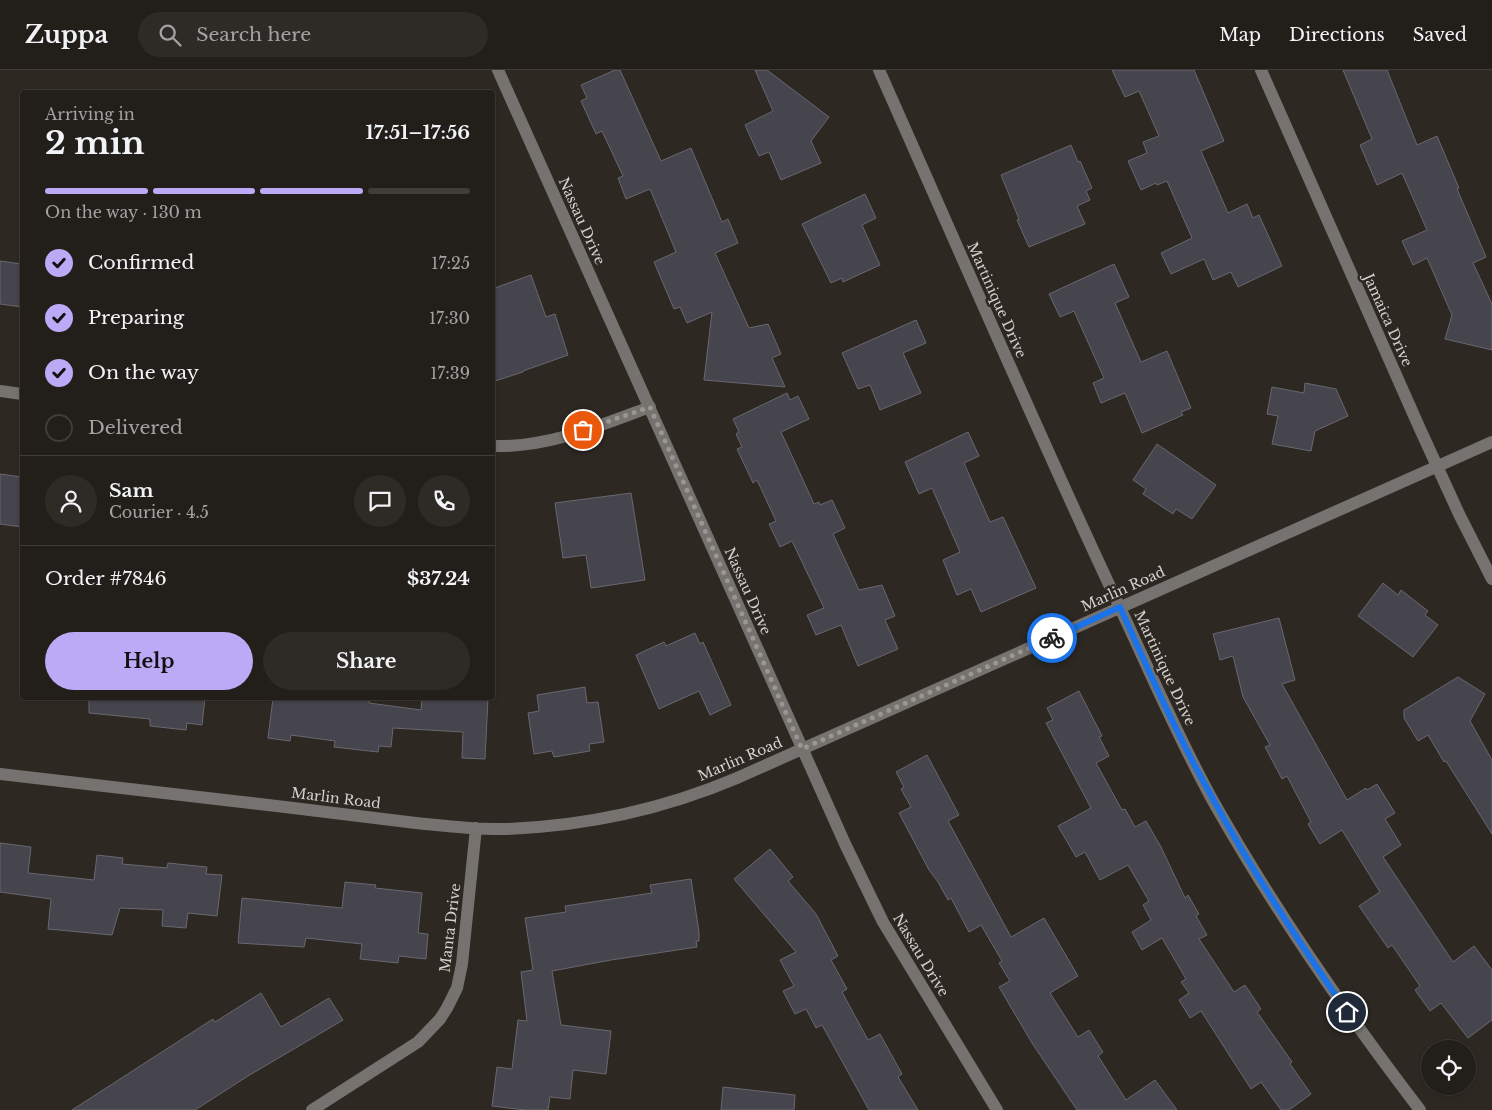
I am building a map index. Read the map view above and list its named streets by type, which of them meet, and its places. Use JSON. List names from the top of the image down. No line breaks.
{"streets":{"street":["Nassau Drive","Martinique Drive","Jamaica Drive","Marlin Road","Manta Drive"]},"crossings":[["Nassau Drive","Marlin Road"],["Martinique Drive","Marlin Road"],["Jamaica Drive","Marlin Road"],["Marlin Road","Manta Drive"]],"page":{"header":"Zuppa","search":"Search here","nav":["Map","Directions","Saved"],"heading":["2 min","Arriving in","17:51–17:56"],"panel":["Sam","Courier · 4.5","Order #7846","$37.24"],"bar":"On the way · 130 m","list":[["Confirmed","17:25"],["Preparing","17:30"],["On the way","17:39"],"Delivered"],"buttons":["Help","Share"]}}
